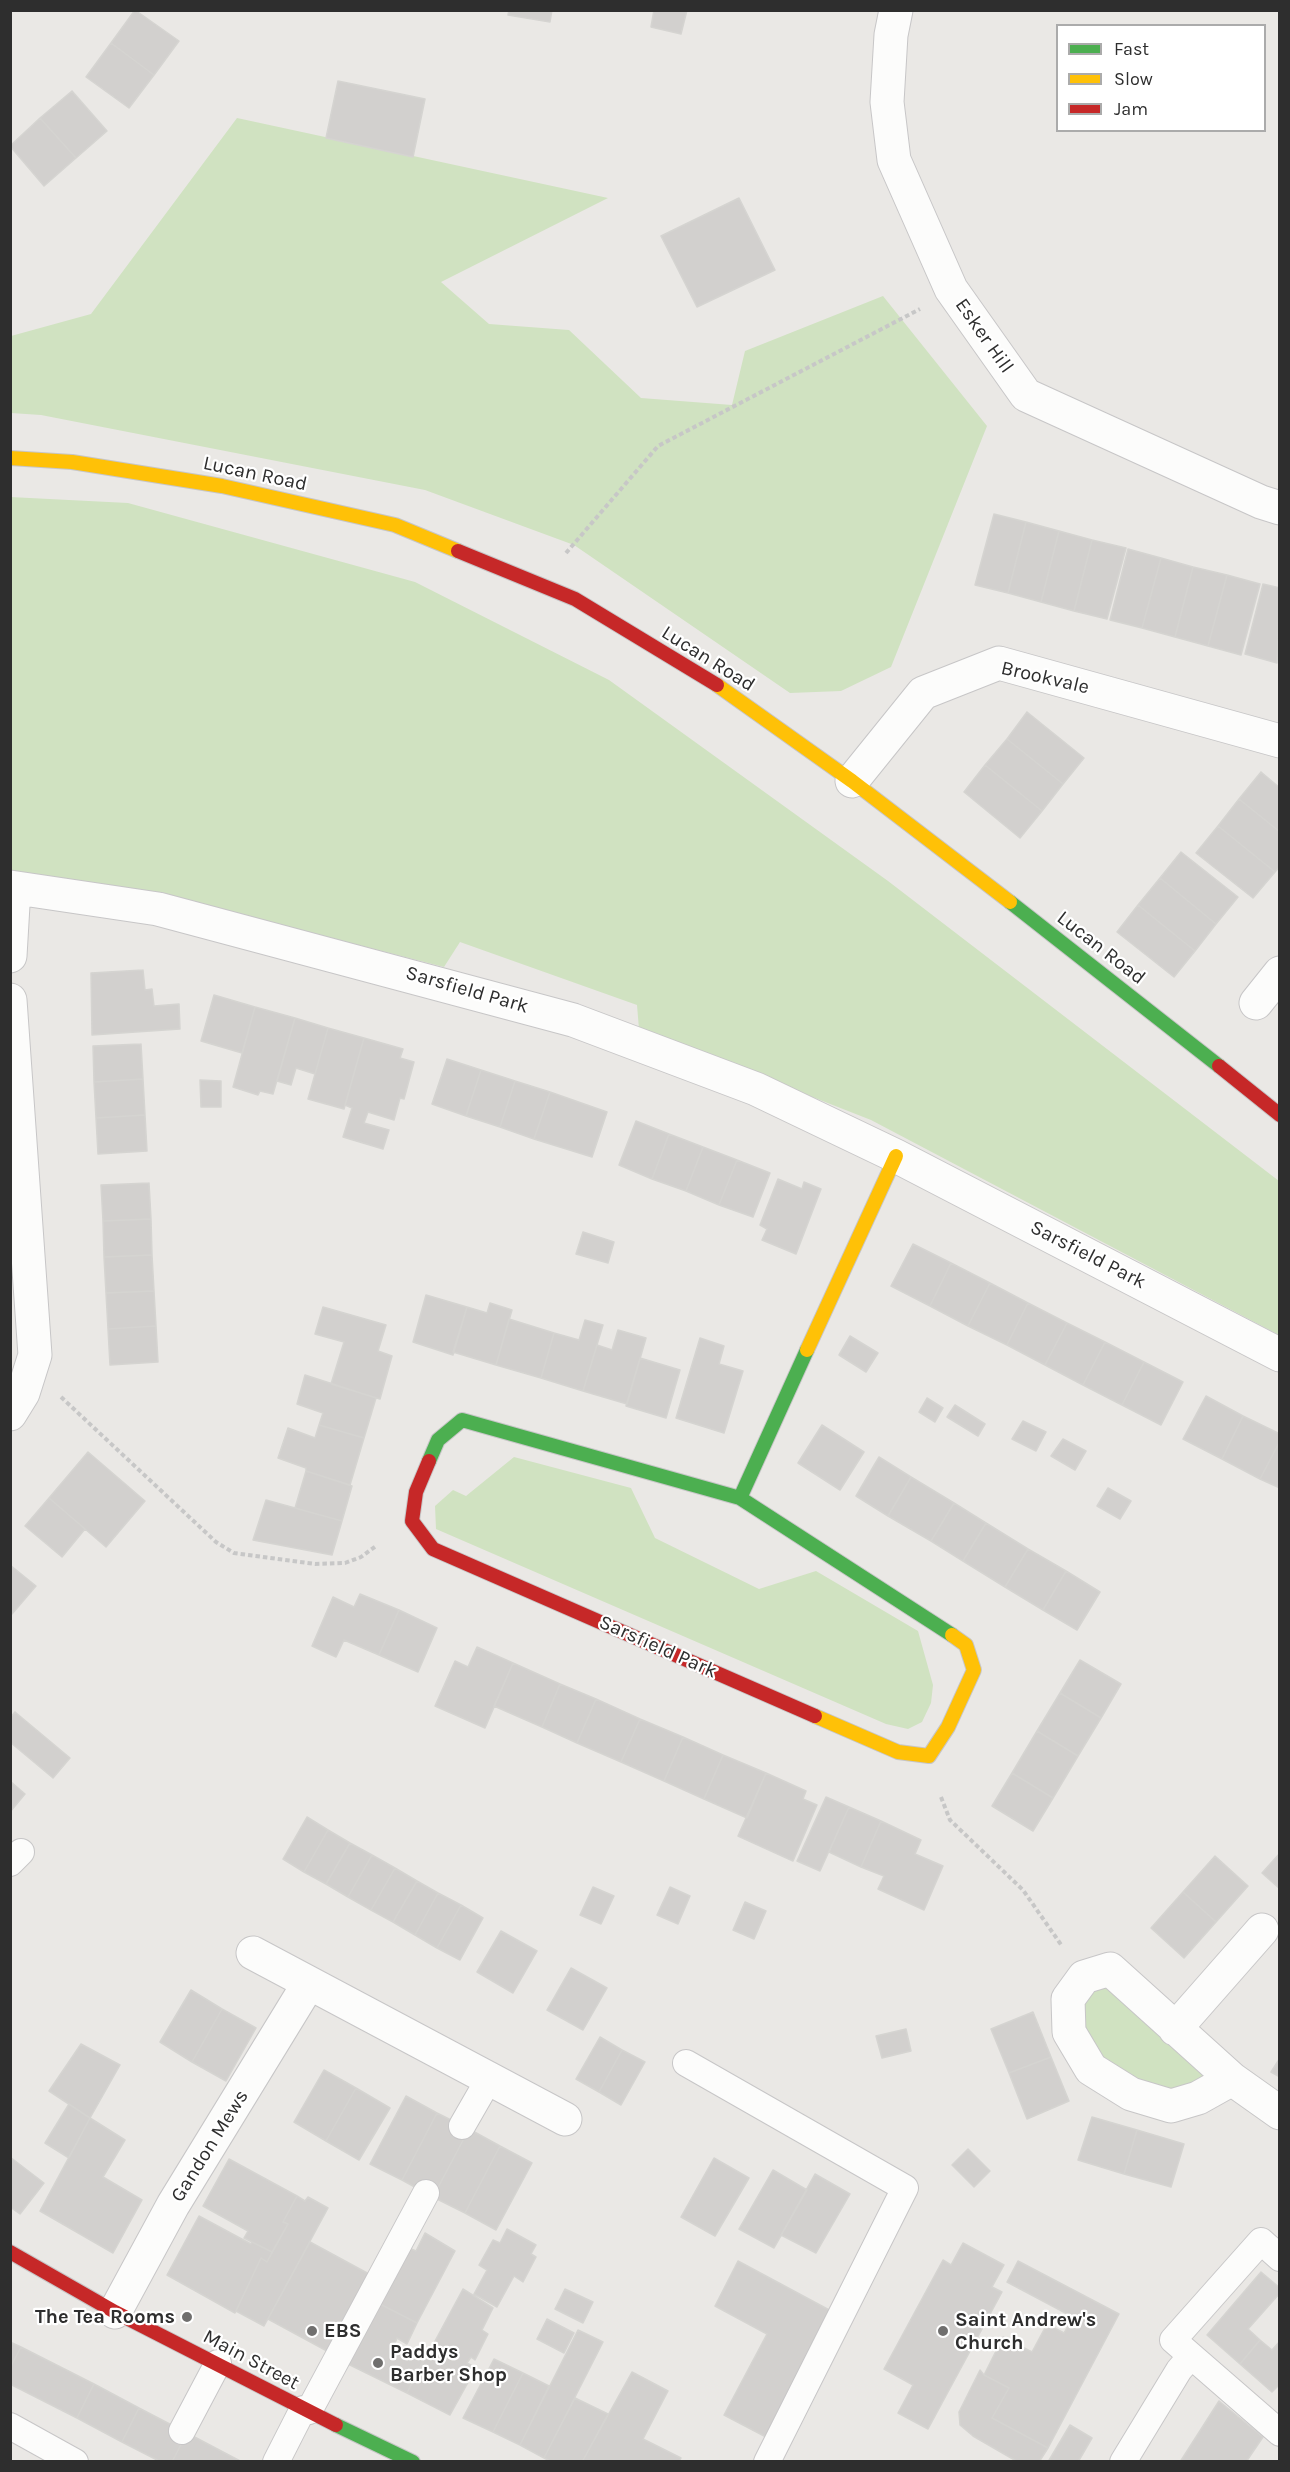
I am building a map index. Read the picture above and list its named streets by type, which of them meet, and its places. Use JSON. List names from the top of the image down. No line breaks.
{"streets":{"main road":["Lucan Road","Sarsfield Park","Main Street"],"street":["Esker Hill","Brookvale","Gandon Mews"]},"crossings":[["Lucan Road","Brookvale"],["Gandon Mews","Main Street"]],"places":["The Tea Rooms","EBS","Saint Andrew's Church","Paddys Barber Shop"],"legend":["Fast","Slow","Jam"]}
